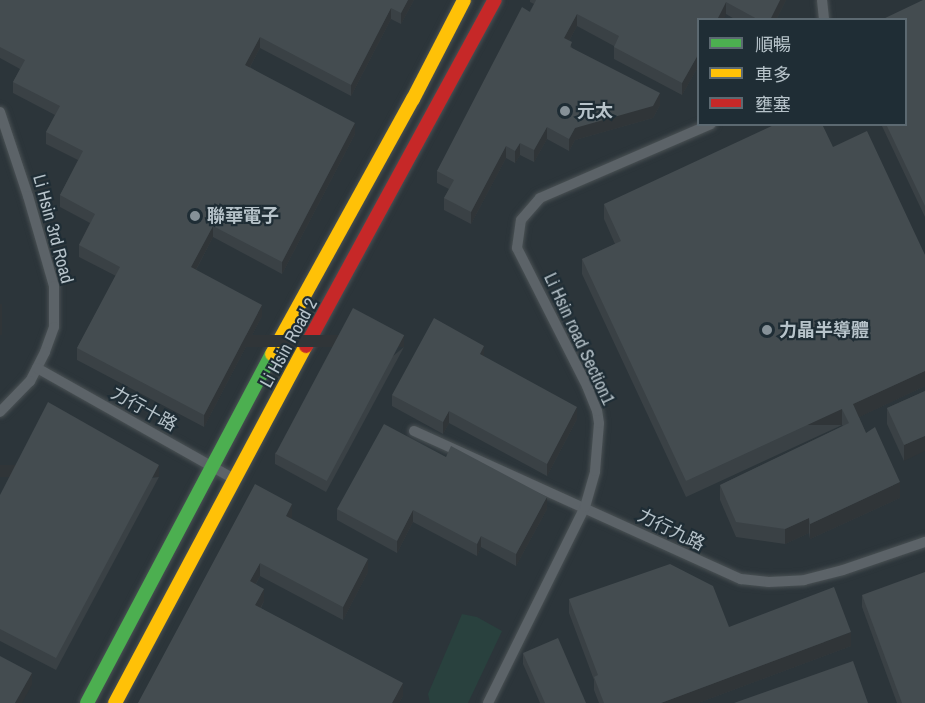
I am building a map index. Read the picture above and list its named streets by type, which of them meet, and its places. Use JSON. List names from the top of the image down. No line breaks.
{"streets":{"street":["Li Hsin 3rd Road","Li Hsin road Section1","Li Hsin Road 2","力行十路","力行九路"]},"crossings":[["Li Hsin 3rd Road","力行十路"],["Li Hsin road Section1","力行九路"],["Li Hsin Road 2","力行十路"]],"places":["元太","聯華電子","力晶半導體"],"legend":["順暢","車多","壅塞"]}
